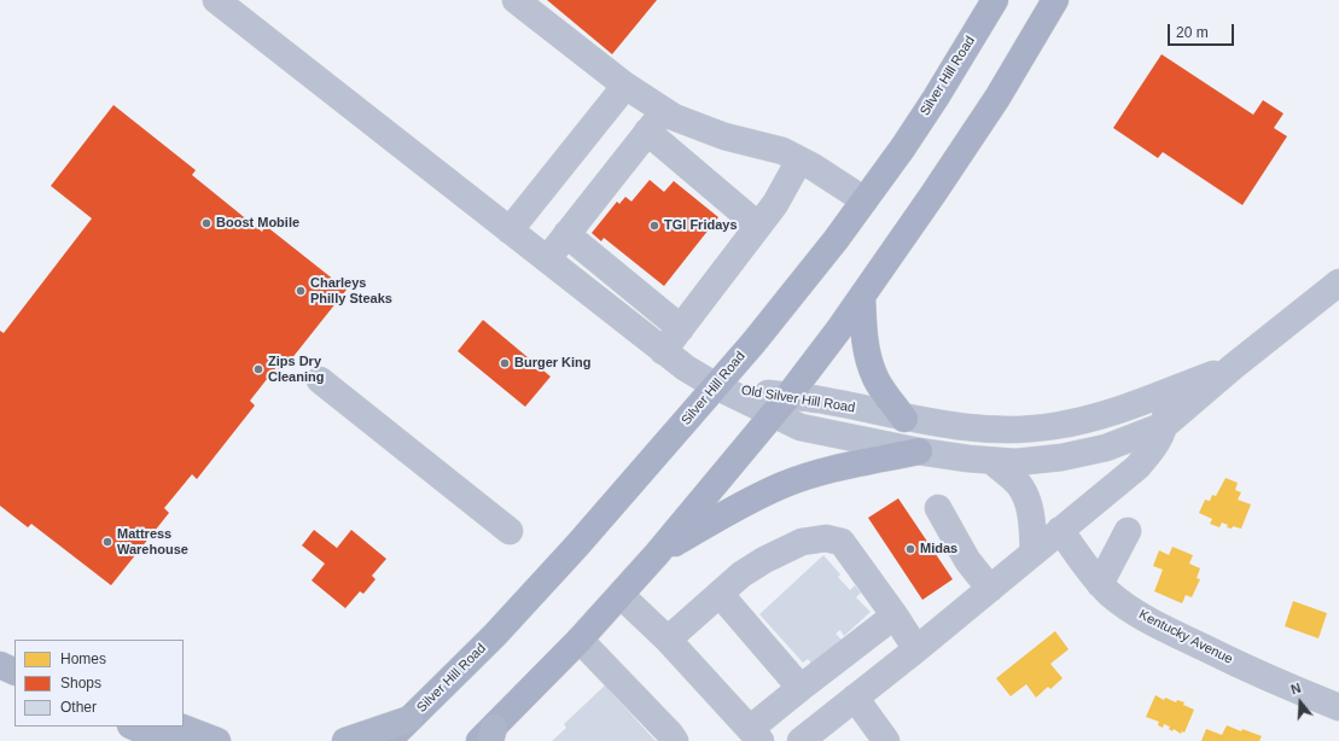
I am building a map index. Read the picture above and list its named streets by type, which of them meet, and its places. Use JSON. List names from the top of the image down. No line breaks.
{"streets":{"main road":["Silver Hill Road"],"street":["Old Silver Hill Road","Kentucky Avenue"]},"crossings":[["Silver Hill Road","Old Silver Hill Road"],["Old Silver Hill Road","Kentucky Avenue"]],"places":["Boost Mobile","TGI Fridays","Charleys Philly Steaks","Burger King","Zips Dry Cleaning","Mattress Warehouse","Midas"],"legend":["Homes","Shops","Other"],"scale_bar":"20 m","north":"top"}
